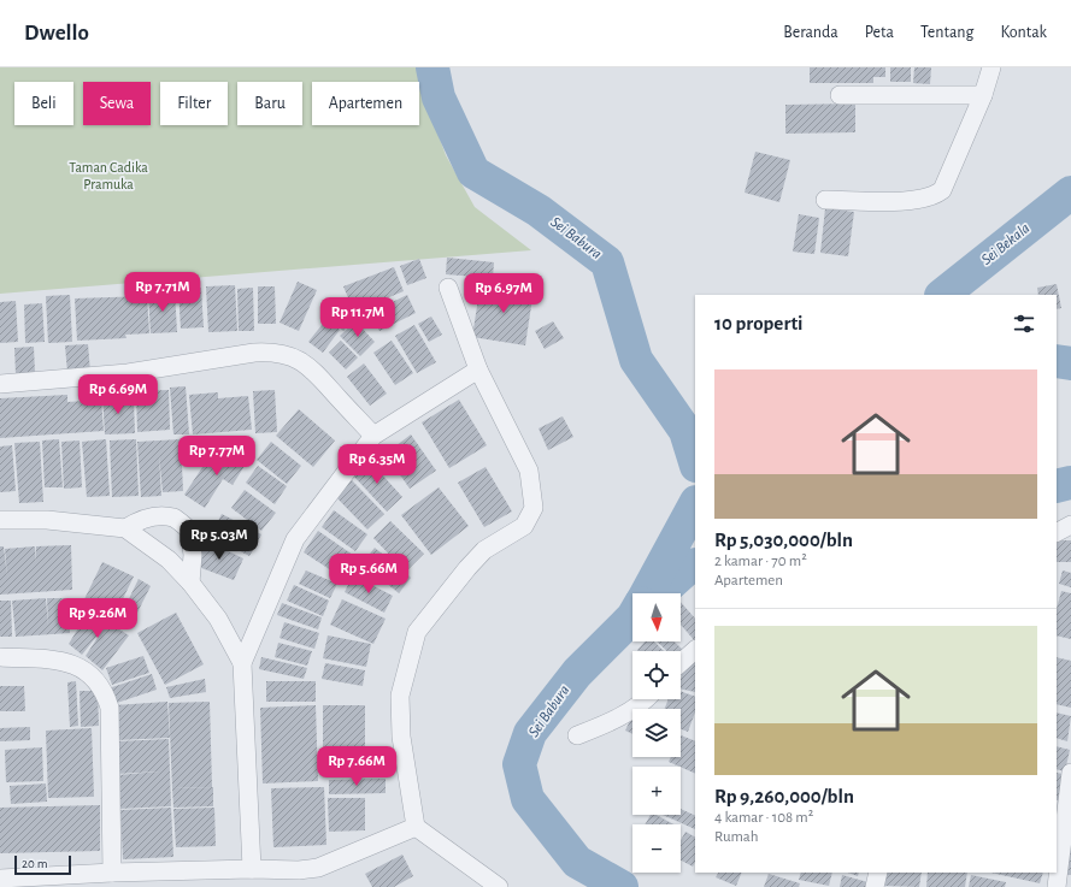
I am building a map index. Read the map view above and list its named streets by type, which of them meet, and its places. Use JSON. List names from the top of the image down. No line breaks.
{"water":["Sei Babura","Sei Bekala"],"parks":["Taman Cadika Pramuka"],"scale_bar":"20 m","north":"bottom","page":{"header":"Dwello","nav":["Beranda","Peta","Tentang","Kontak"],"chip":["Beli","Sewa","Filter","Baru","Apartemen"],"price":["Rp 7.71M","Rp 6.97M","Rp 11.7M","Rp 6.69M","Rp 7.77M","Rp 6.35M","Rp 5.03M","Rp 5.66M","Rp 9.26M","Rp 7.66M"],"heading":"10 properti","list":[{"name":"Rp 5,030,000/bln","note":"2 kamar · 70 m² · Apartemen"},{"name":"Rp 9,260,000/bln","note":"4 kamar · 108 m² · Rumah"}],"map_buttons":["+","−"],"scale":"20 m"}}
